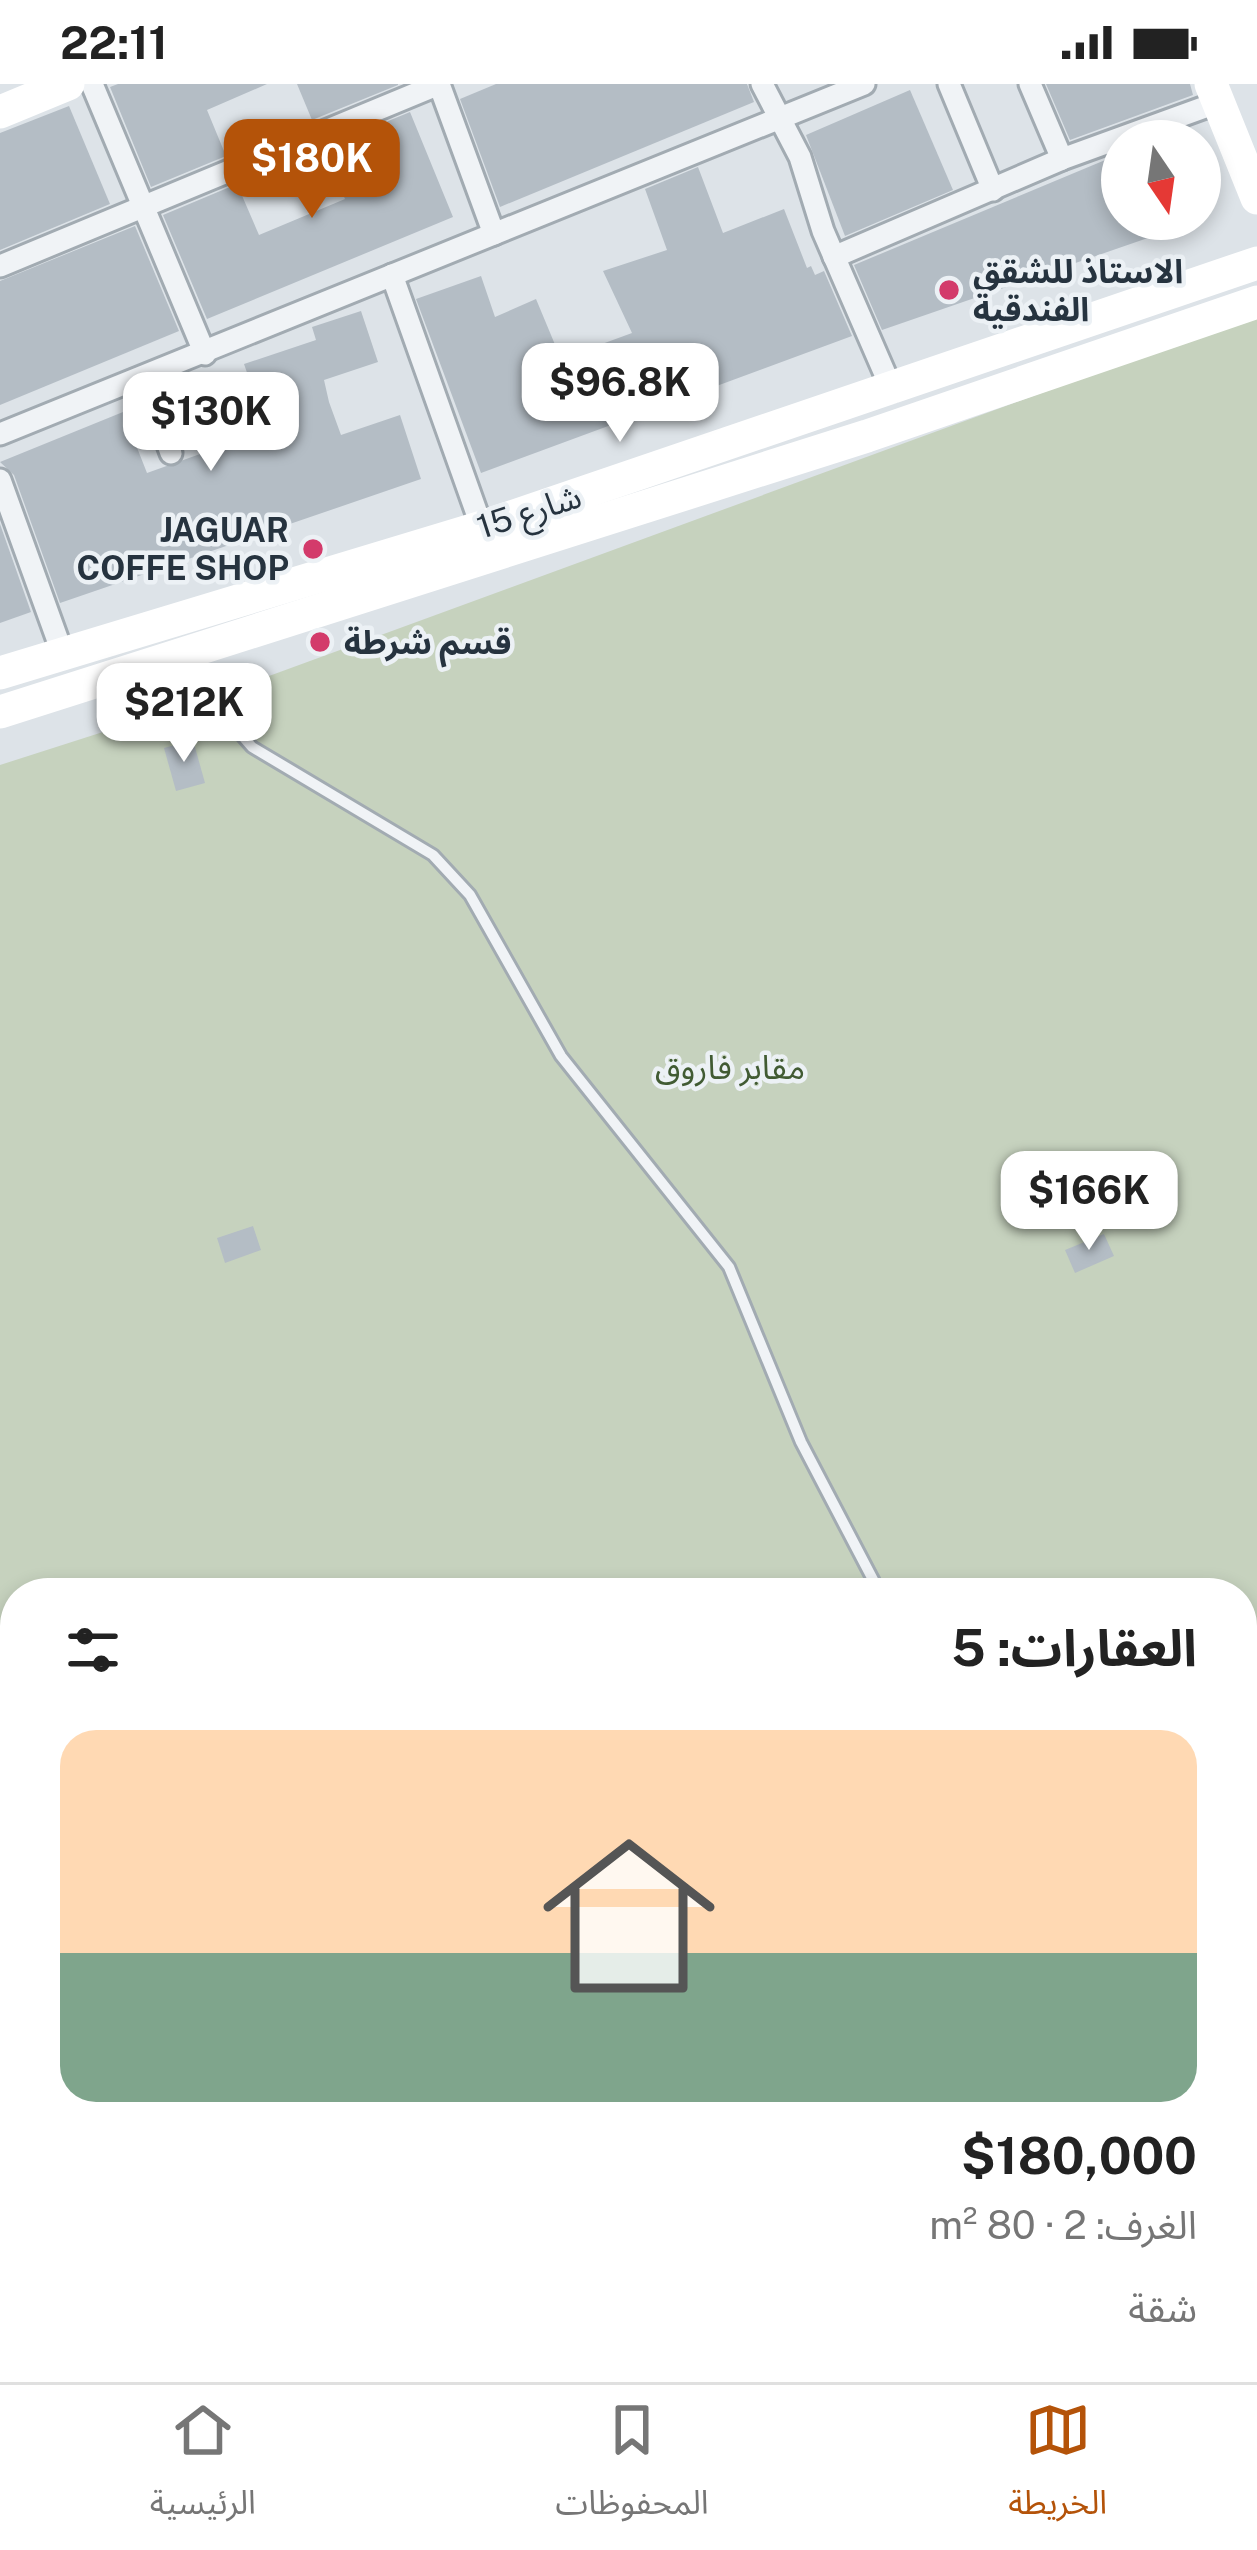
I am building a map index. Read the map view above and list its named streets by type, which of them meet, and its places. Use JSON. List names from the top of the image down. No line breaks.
{"streets":{"street":["شارع 15"]},"parks":["مقابر فاروق"],"places":["الاستاذ للشقق الفندقية","JAGUAR COFFE SHOP","قسم شرطة"],"north":"bottom","page":{"status":"22:11","price":["$180K","$96.8K","$130K","$212K","$166K"],"heading":"العقارات: 5","list":[{"name":"$180,000","note":"الغرف: 2 · 80 m² · شقة"}],"tabs":["الخريطة","المحفوظات","الرئيسية"]}}
